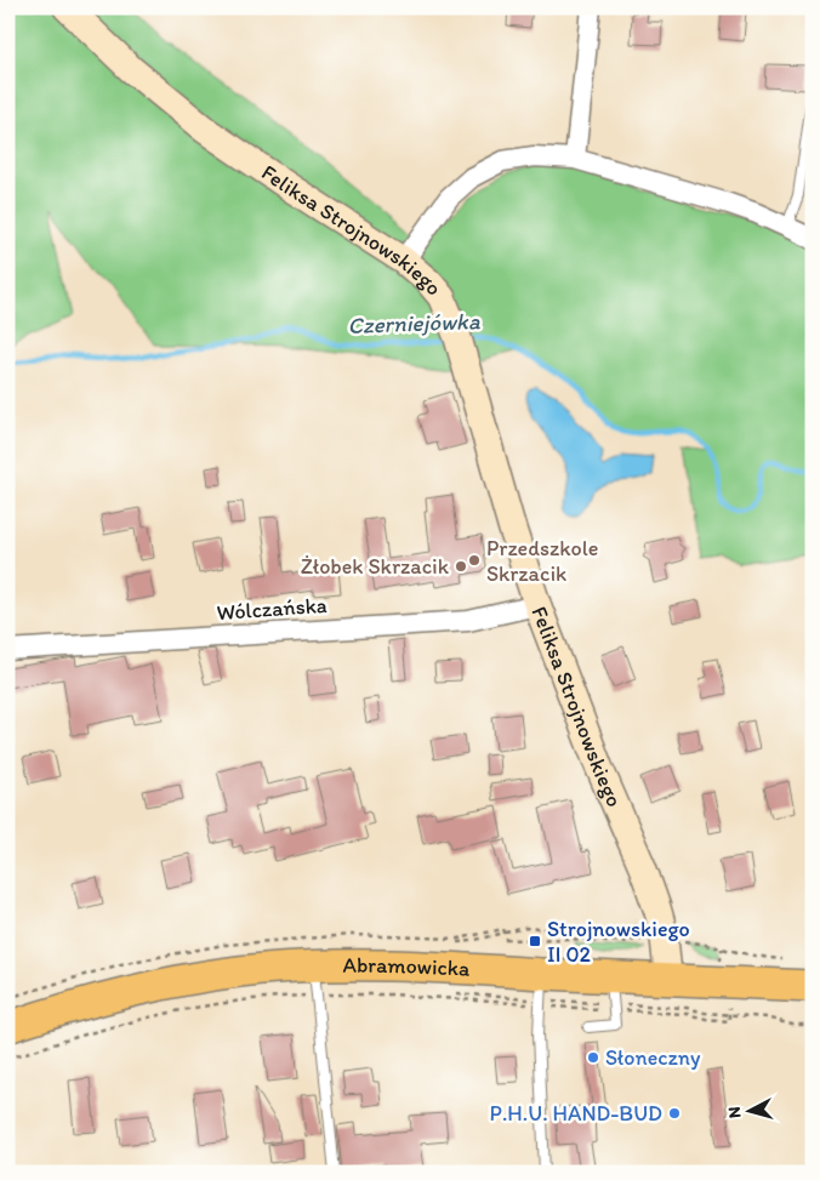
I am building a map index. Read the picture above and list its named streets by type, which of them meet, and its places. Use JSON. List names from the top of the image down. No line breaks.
{"streets":{"main road":["Abramowicka"],"street":["Feliksa Strojnowskiego","Wólczańska"]},"crossings":[["Feliksa Strojnowskiego","Wólczańska"],["Feliksa Strojnowskiego","Abramowicka"]],"water":["Czerniejówka"],"places":{"other":["Przedszkole Skrzacik","Żłobek Skrzacik","Słoneczny","P.H.U. HAND-BUD"],"transit":["Strojnowskiego II 02"]},"north":"left"}
